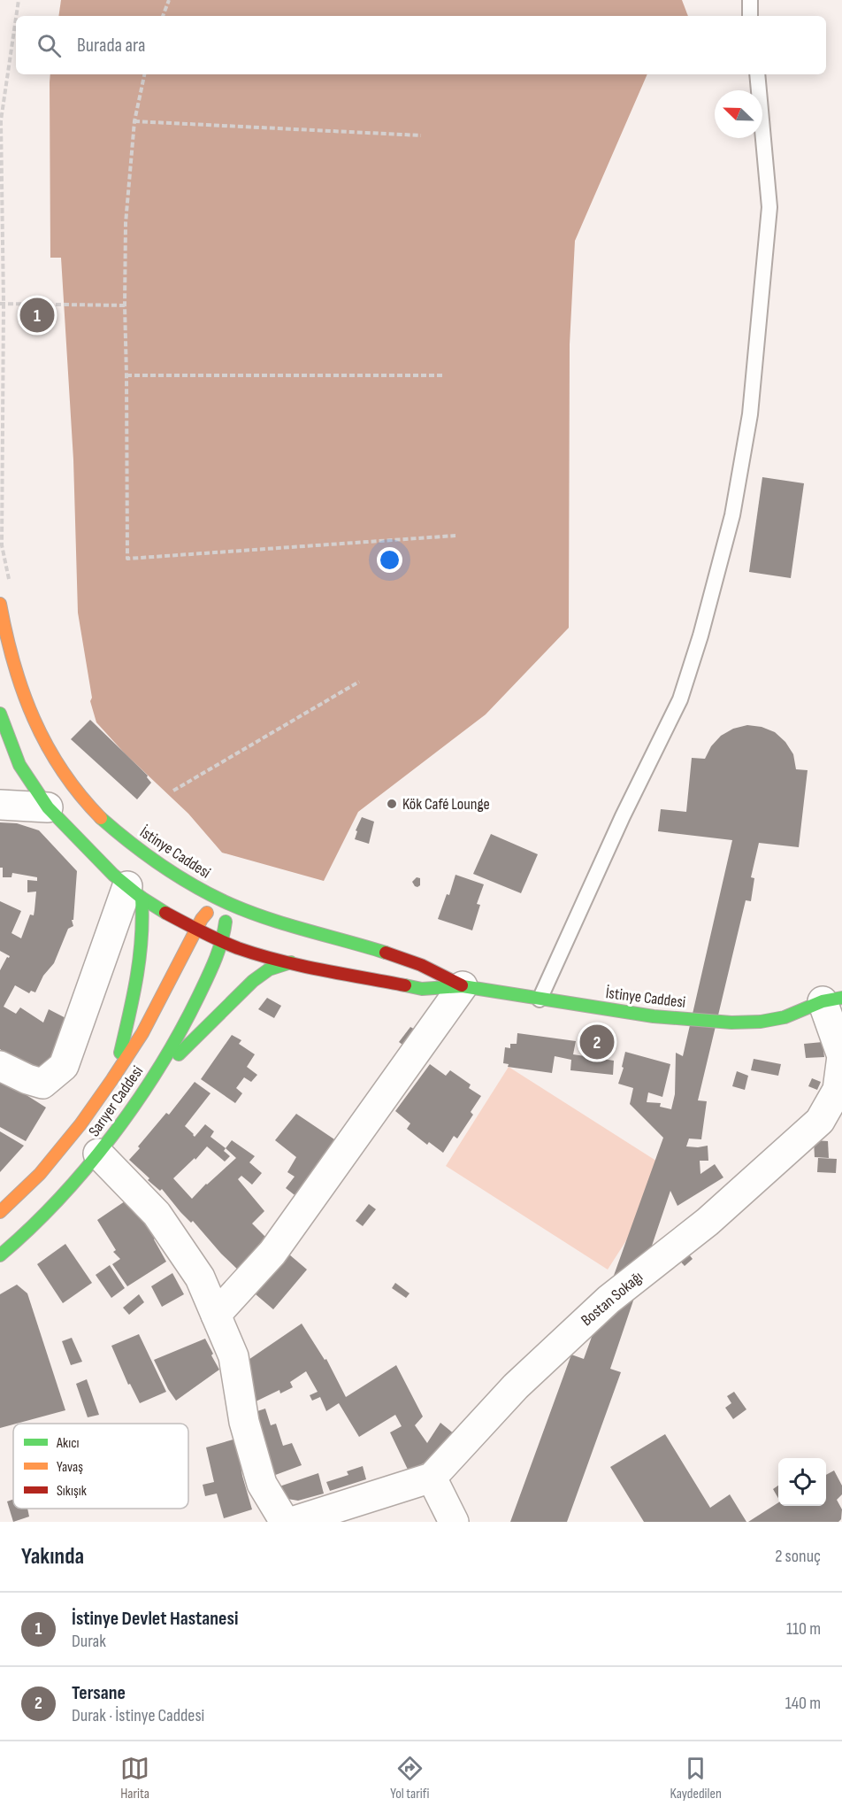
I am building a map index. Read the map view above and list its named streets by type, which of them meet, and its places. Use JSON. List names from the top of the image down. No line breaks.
{"streets":{"main road":["İstinye Caddesi","Sarıyer Caddesi"],"street":["Bostan Sokağı"]},"crossings":[["İstinye Caddesi","Sarıyer Caddesi"],["İstinye Caddesi","Bostan Sokağı"]],"places":["Kök Café Lounge"],"legend":["Akıcı","Yavaş","Sıkışık"],"north":"top left","page":{"search":"Burada ara","pins":["1","2"],"heading":["Yakında","2 sonuç"],"list":[{"mark":"1","name":"İstinye Devlet Hastanesi","note":"Durak","value":"110 m"},{"mark":"2","name":"Tersane","note":"Durak · İstinye Caddesi","value":"140 m"}],"nav":["Harita","Yol tarifi","Kaydedilen"]}}
